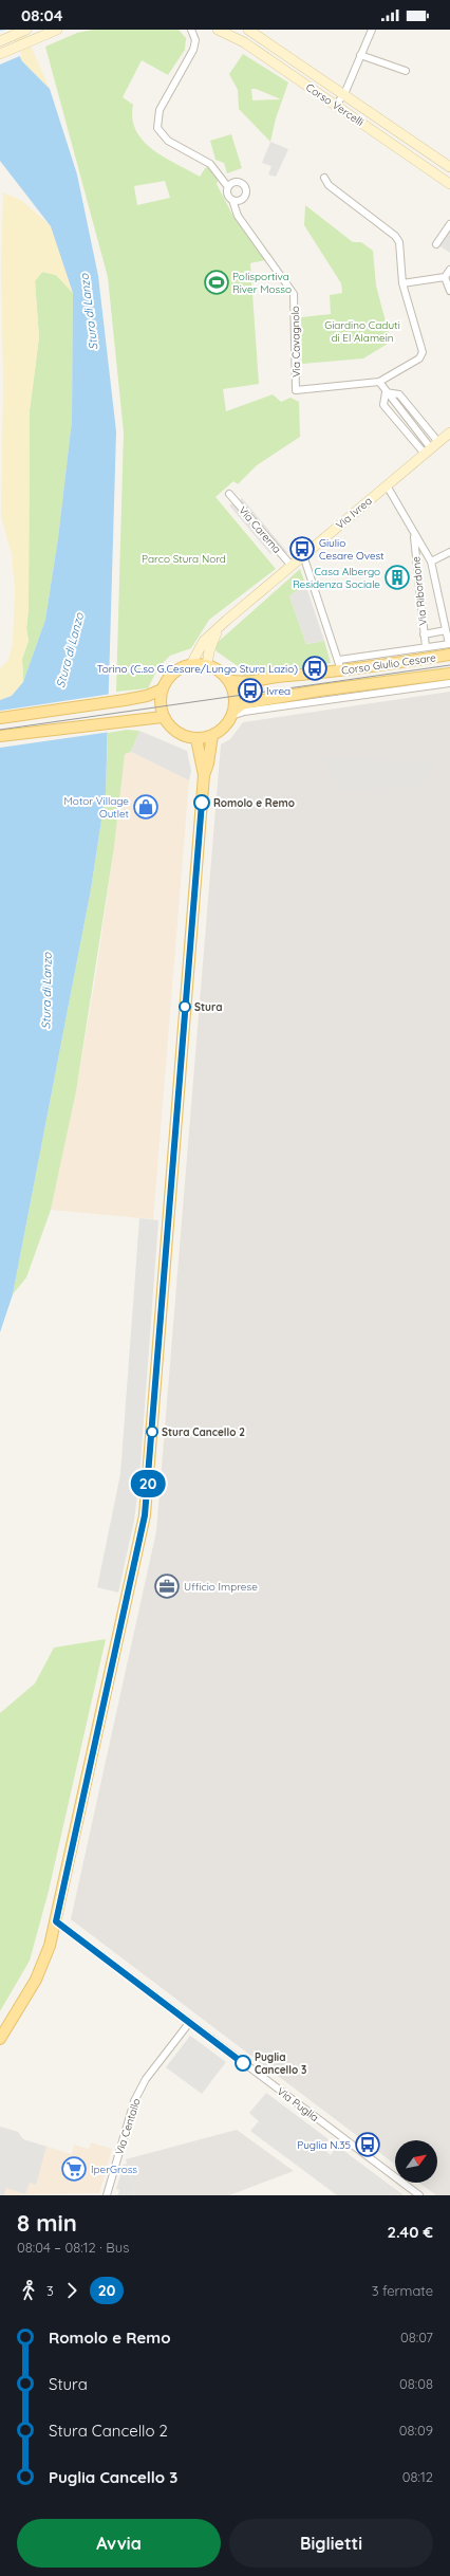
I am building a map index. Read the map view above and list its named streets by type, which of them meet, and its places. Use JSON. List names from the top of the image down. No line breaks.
{"streets":{"main road":["Corso Vercelli","Via Ivrea","Corso Giulio Cesare"],"street":["Via Cavagnolo","Via Carema","Via Ribordone","Via Puglia","Via Centallo"]},"crossings":[["Via Ivrea","Via Carema"],["Via Ivrea","Via Ribordone"],["Via Ivrea","Corso Giulio Cesare"],["Via Ribordone","Corso Giulio Cesare"],["Via Puglia","Via Centallo"]],"water":["Stura di Lanzo"],"parks":["Giardino Caduti di El Alamein","Parco Stura Nord"],"places":{"sports":["Polisportiva River Mosso"],"bus stop":["Giulio Cesare Ovest","Torino (C.so G.Cesare/Lungo Stura Lazio)","Ivrea","Puglia N.35"],"building":["Casa Albergo Residenza Sociale"],"other":["Romolo e Remo","Stura","Stura Cancello 2","Puglia Cancello 3"],"shop":["Motor Village Outlet"],"office":["Ufficio Imprese"],"supermarket":["IperGross"]},"lines":["bus line 20"],"north":"top right","page":{"status":"08:04","on_map":"20","heading":["8 min","08:04 – 08:12 · Bus","2.40 €"],"legs":["3","20","3 fermate"],"list":[{"name":"Romolo e Remo","value":"08:07"},{"name":"Stura","value":"08:08"},{"name":"Stura Cancello 2","value":"08:09"},{"name":"Puglia Cancello 3","value":"08:12"}],"buttons":["Avvia","Biglietti"]}}
